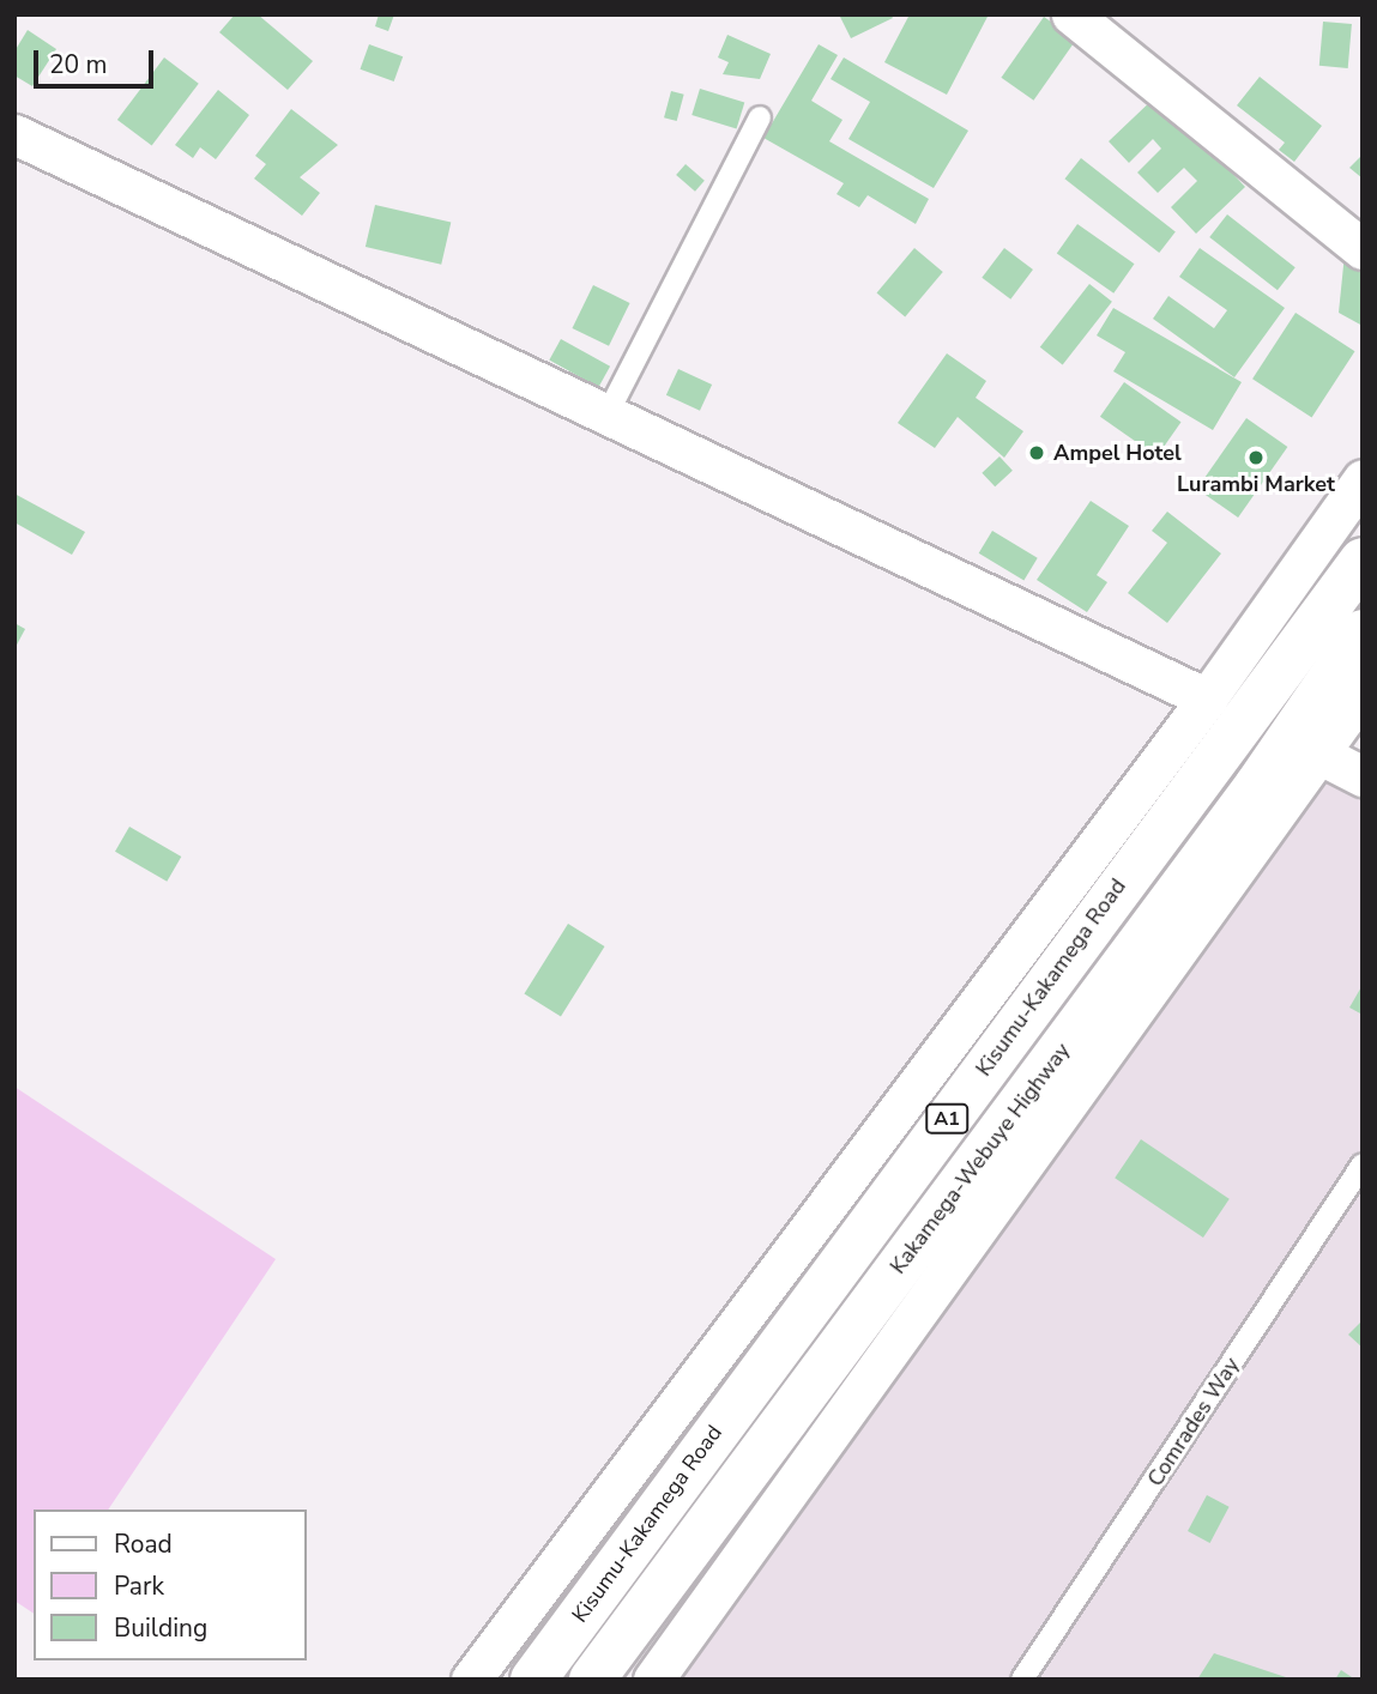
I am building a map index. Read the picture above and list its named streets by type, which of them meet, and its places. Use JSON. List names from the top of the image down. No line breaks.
{"streets":{"highway":["Kisumu-Kakamega Road","A1","Kakamega-Webuye Highway"],"lane":["Comrades Way"]},"places":["Ampel Hotel","Lurambi Market"],"legend":["Road","Park","Building"],"scale_bar":"20 m"}
